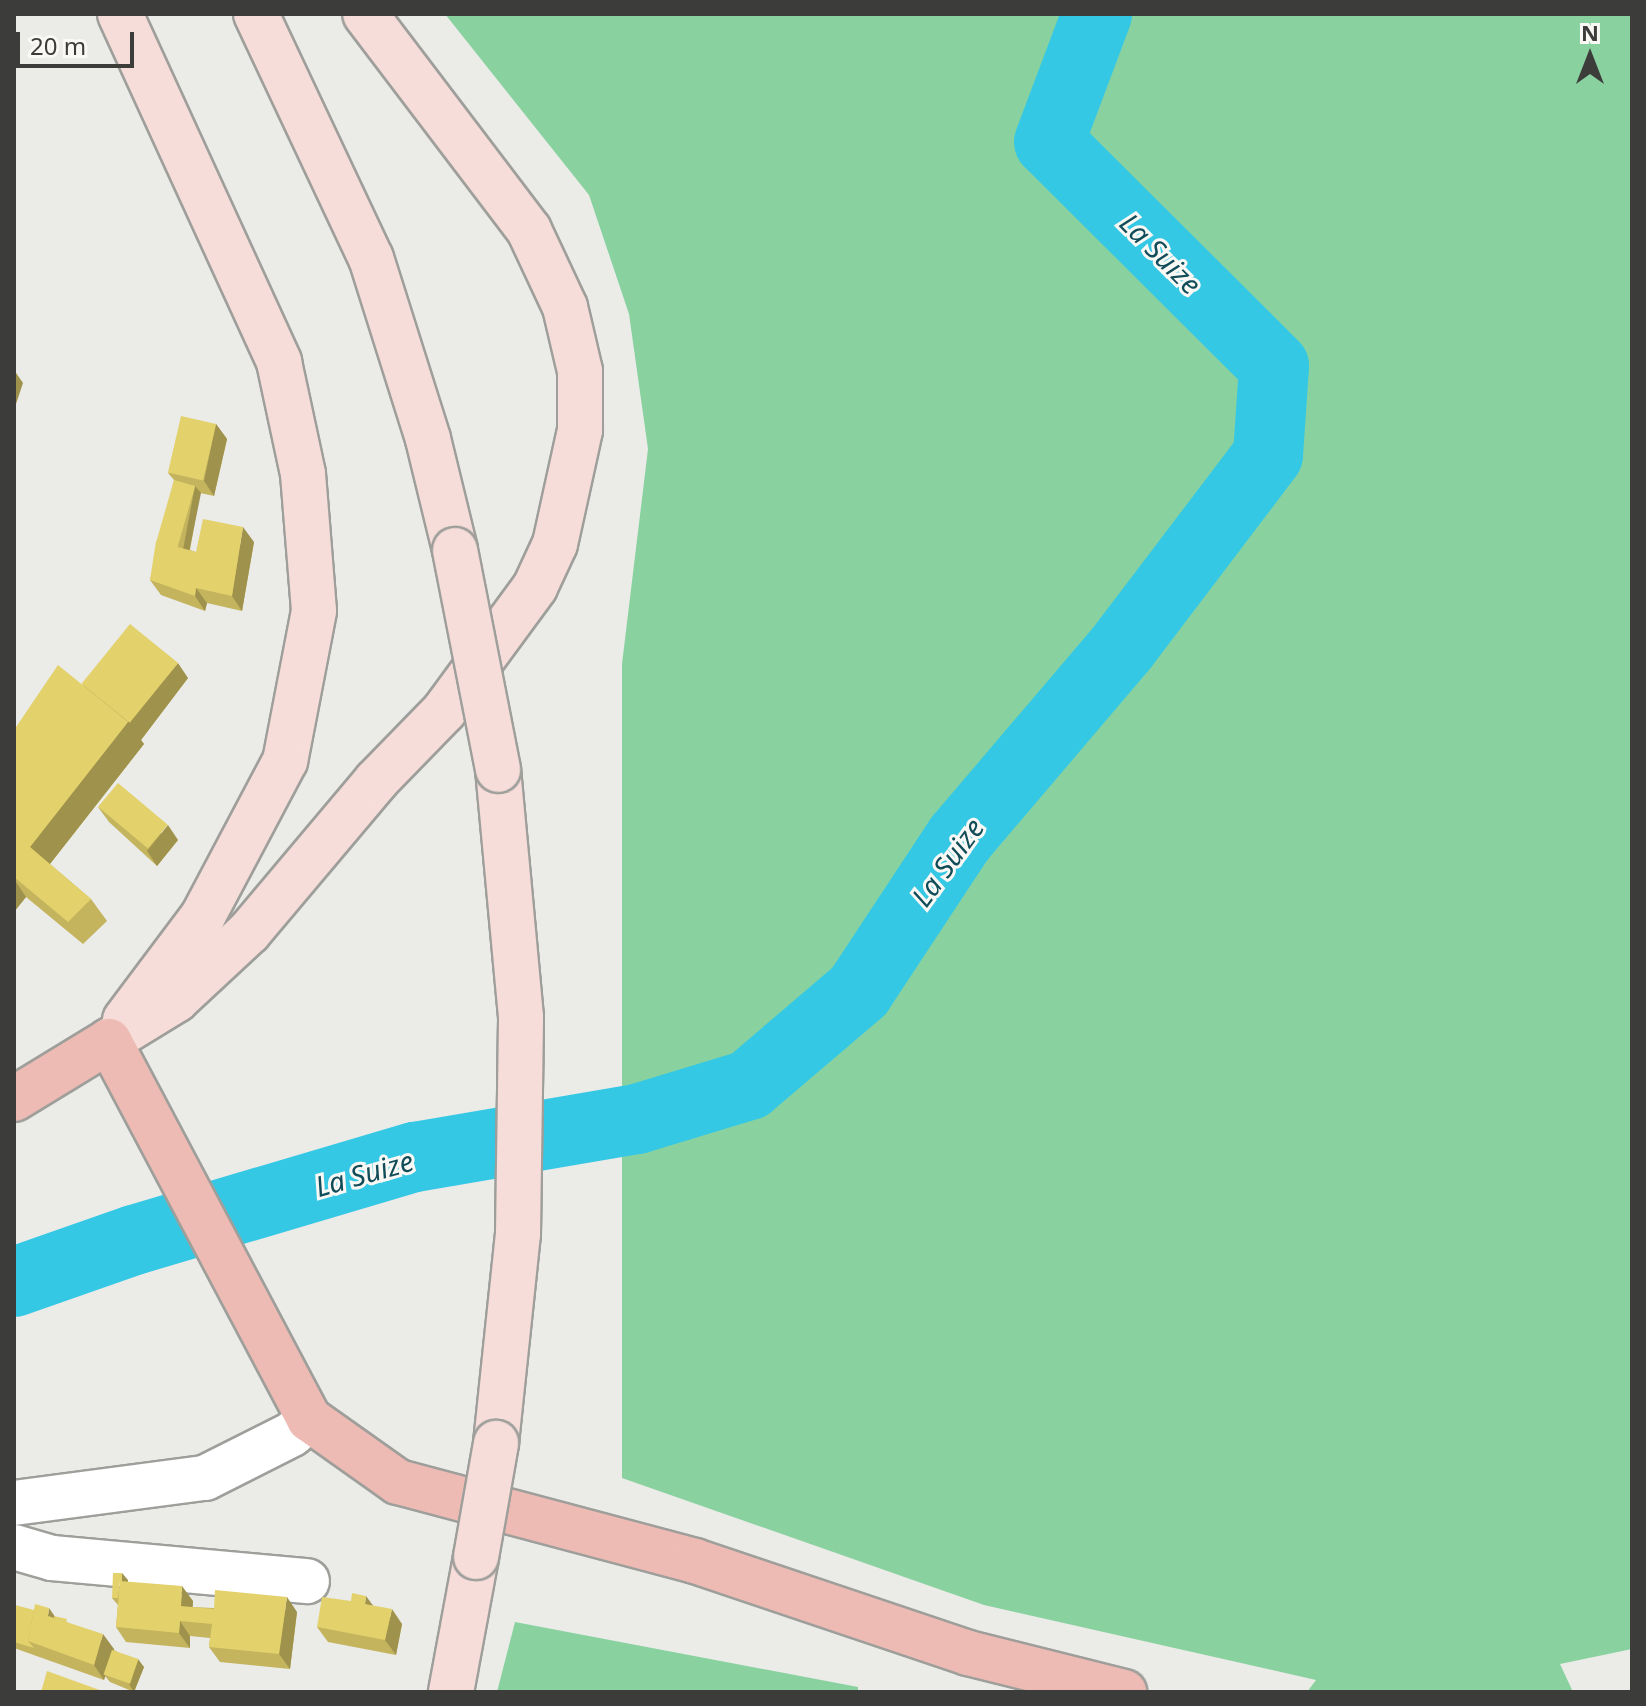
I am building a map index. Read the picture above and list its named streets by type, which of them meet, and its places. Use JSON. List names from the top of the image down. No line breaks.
{"water":["La Suize"],"scale_bar":"20 m","north":"top"}
